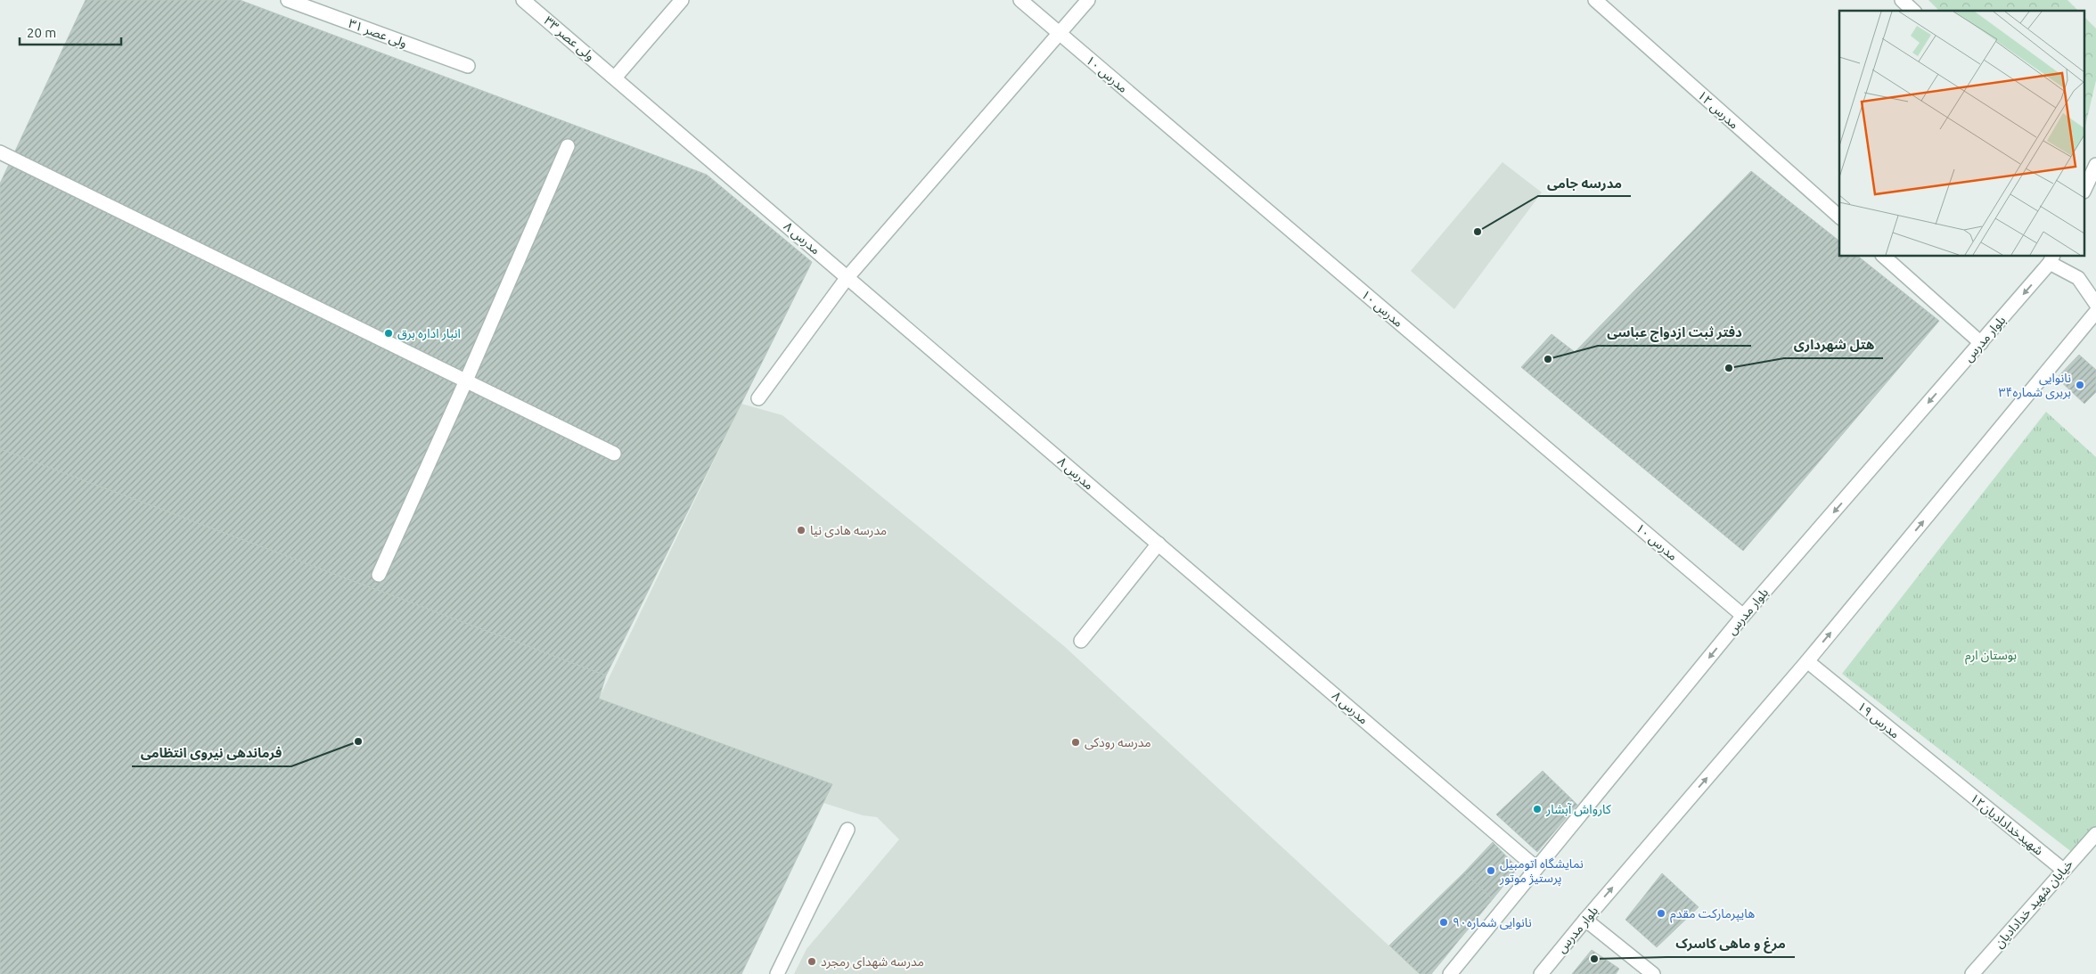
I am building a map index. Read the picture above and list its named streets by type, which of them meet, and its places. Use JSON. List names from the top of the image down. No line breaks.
{"streets":{"street":["ولی عصر ۳۱","ولی عصر ۳۳","مدرس ۱۰","مدرس ۱۲","مدرس ۸","بلوار مدرس","مدرس ۱۹","شهیدخدادادیان۱۲","خیابان شهید خدادادیان"]},"crossings":[["ولی عصر ۳۳","مدرس ۸"],["مدرس ۱۰","بلوار مدرس"],["مدرس ۸","بلوار مدرس"],["بلوار مدرس","مدرس ۱۹"],["مدرس ۱۹","شهیدخدادادیان۱۲"],["شهیدخدادادیان۱۲","خیابان شهید خدادادیان"]],"parks":["بوستان ارم"],"places":["مدرسه جامی","انبار اداره برق","دفتر ثبت ازدواج عباسی","هتل شهرداری","نانوایی بربری شماره۳۴","مدرسه هادی نیا","فرماندهی نیروی انتظامی","مدرسه رودکی","کارواش آبشار","نمایشگاه اتومبیل پرستیژ موتور","هایپرمارکت مقدم","نانوایی شماره۹۰","مرغ و ماهی کاسرک","مدرسه شهدای رمجرد"],"scale_bar":"20 m"}
